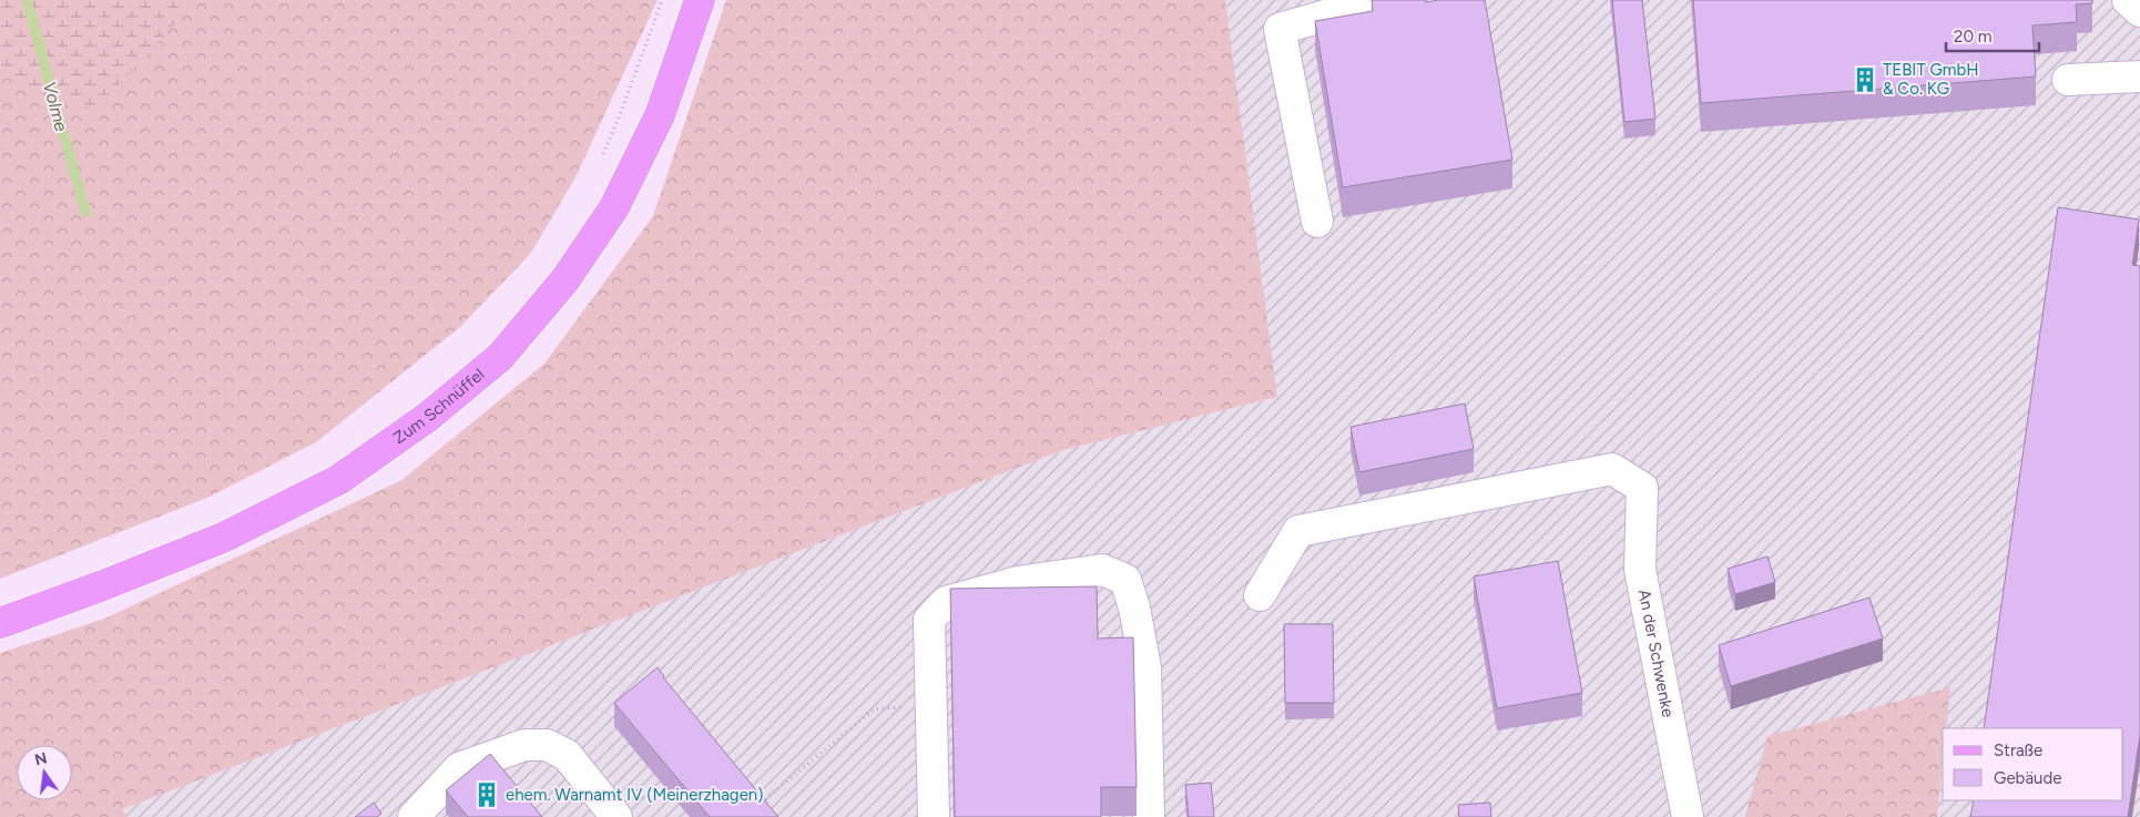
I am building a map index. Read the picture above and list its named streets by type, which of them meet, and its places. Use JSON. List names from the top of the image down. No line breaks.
{"streets":{"main road":["Zum Schnüffel"],"street":["An der Schwenke"]},"water":["Volme"],"places":{"building":["TEBIT GmbH & Co. KG","ehem. Warnamt IV (Meinerzhagen)"]},"legend":["Straße","Gebäude"],"scale_bar":"20 m","north":"top"}
